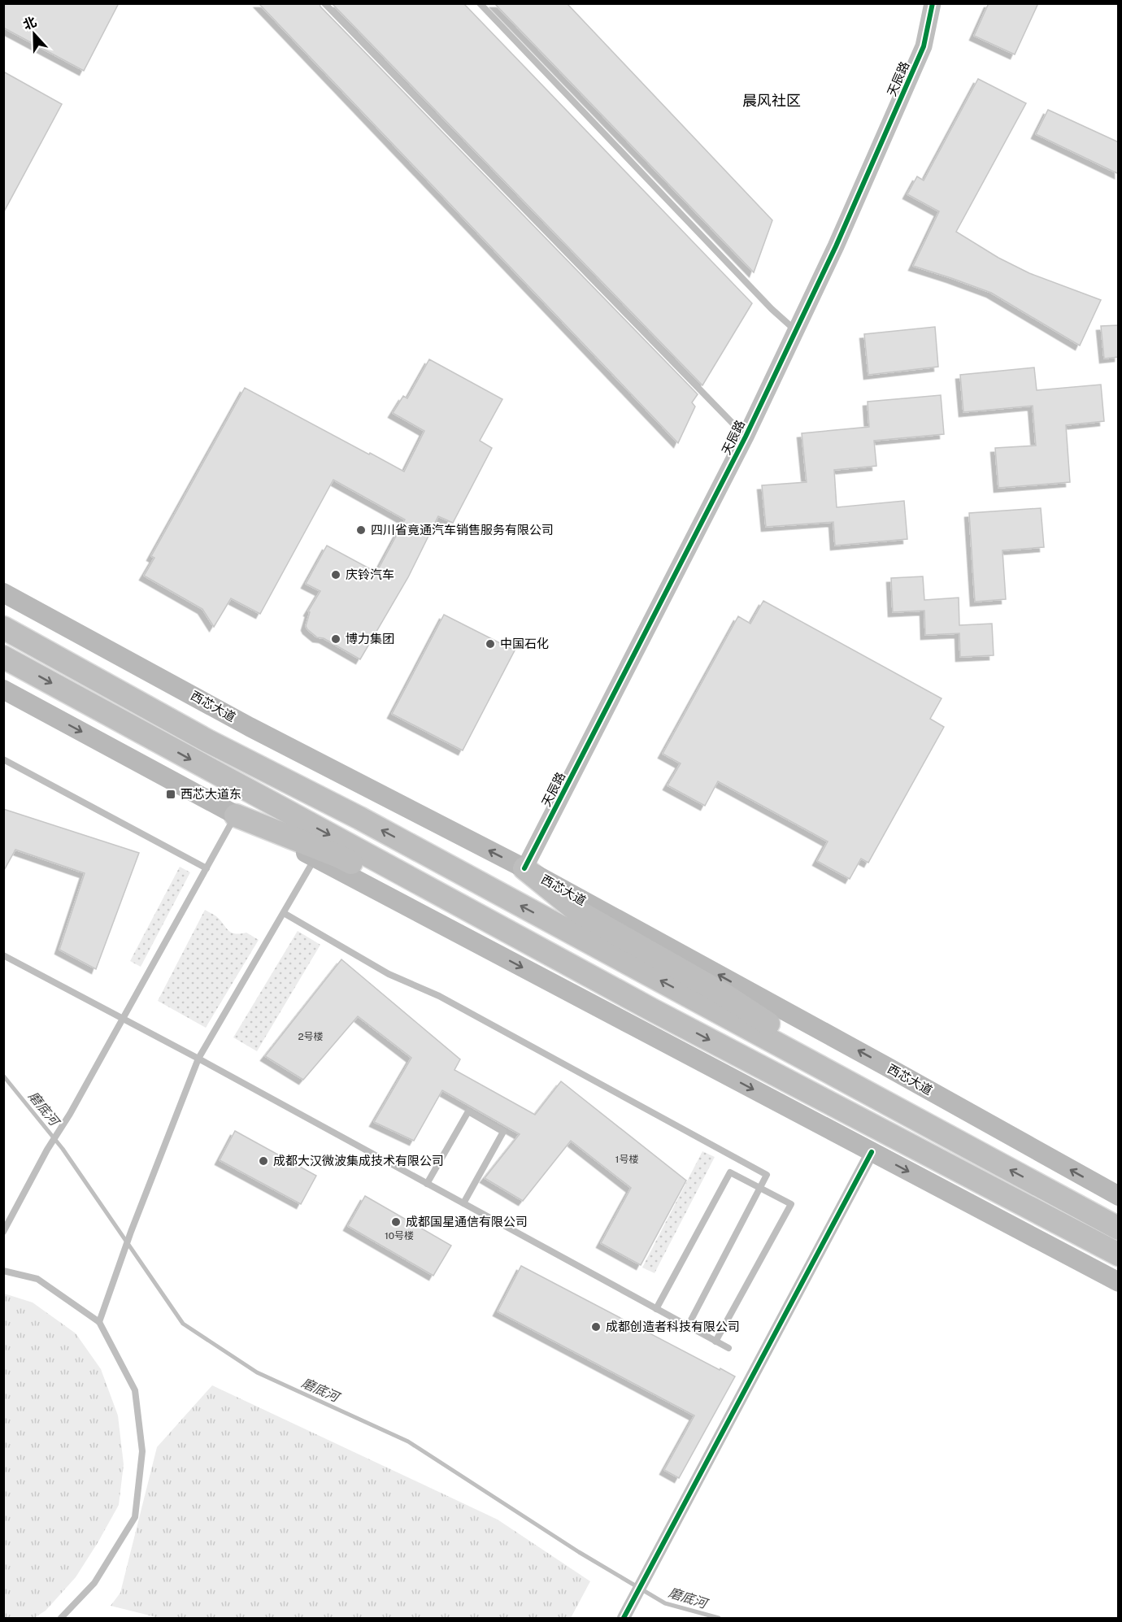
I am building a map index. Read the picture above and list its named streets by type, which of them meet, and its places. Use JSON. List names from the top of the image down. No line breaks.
{"streets":{"main road":["西芯大道"],"street":["天辰路"]},"crossings":[["天辰路","西芯大道"]],"districts":["晨风社区"],"water":["磨底河"],"places":{"other":["四川省竟通汽车销售服务有限公司","庆铃汽车","博力集团","中国石化","成都大汉微波集成技术有限公司","成都国星通信有限公司","成都创造者科技有限公司"],"transit":["西芯大道东"]},"house_numbers":["2号楼","1号楼","10号楼"],"north":"top"}
